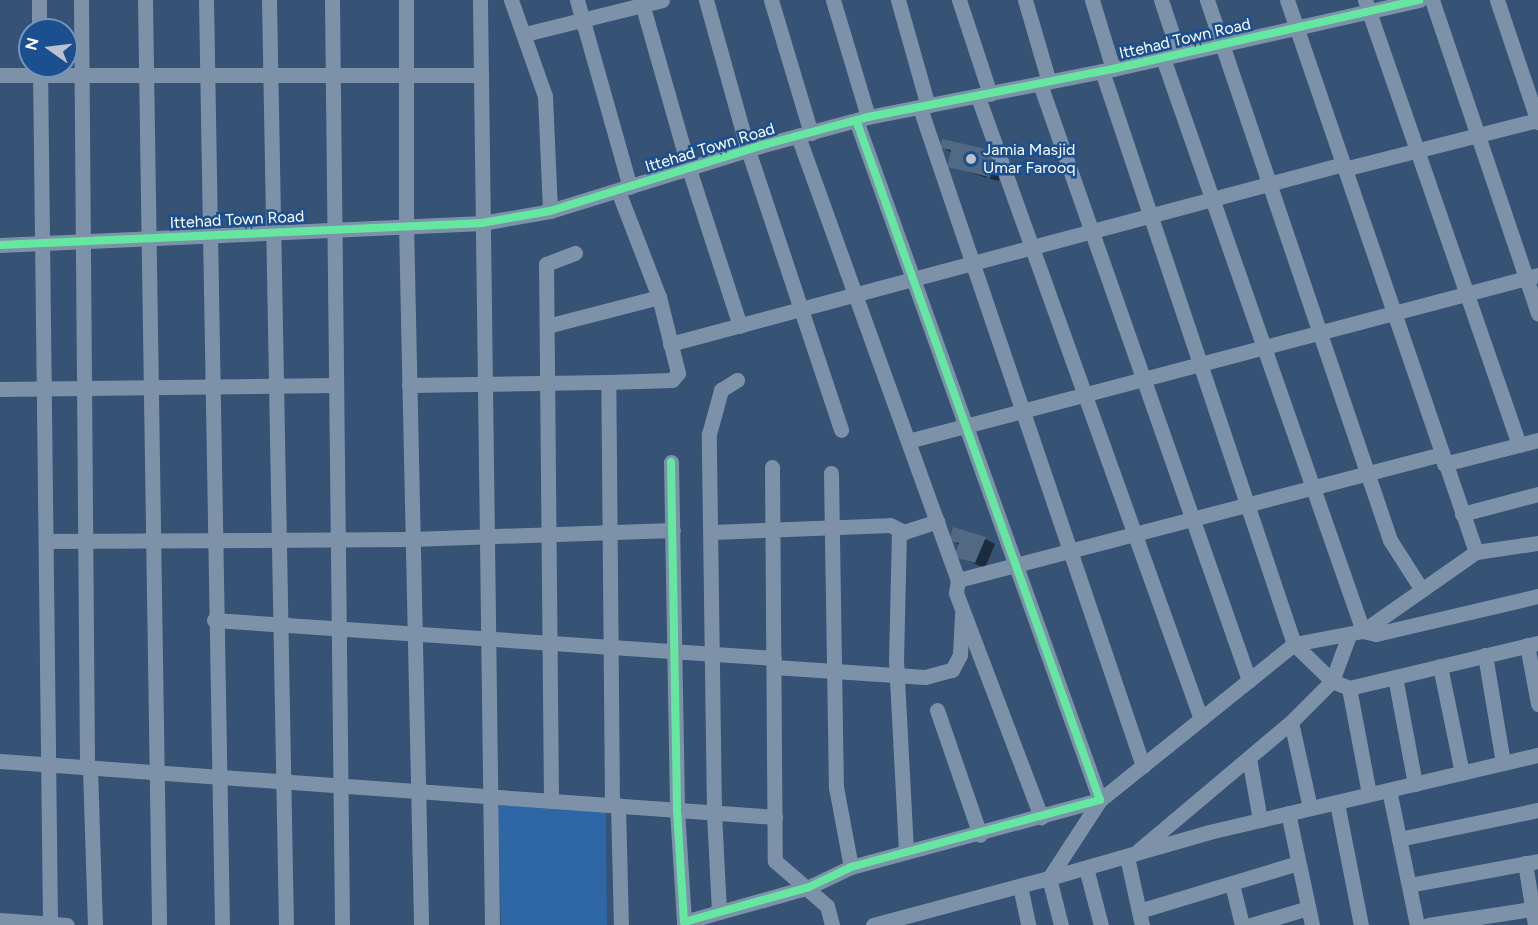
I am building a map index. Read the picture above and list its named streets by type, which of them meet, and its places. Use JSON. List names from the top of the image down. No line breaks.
{"streets":{"street":["Ittehad Town Road"]},"places":["Jamia Masjid Umar Farooq"],"north":"left"}
